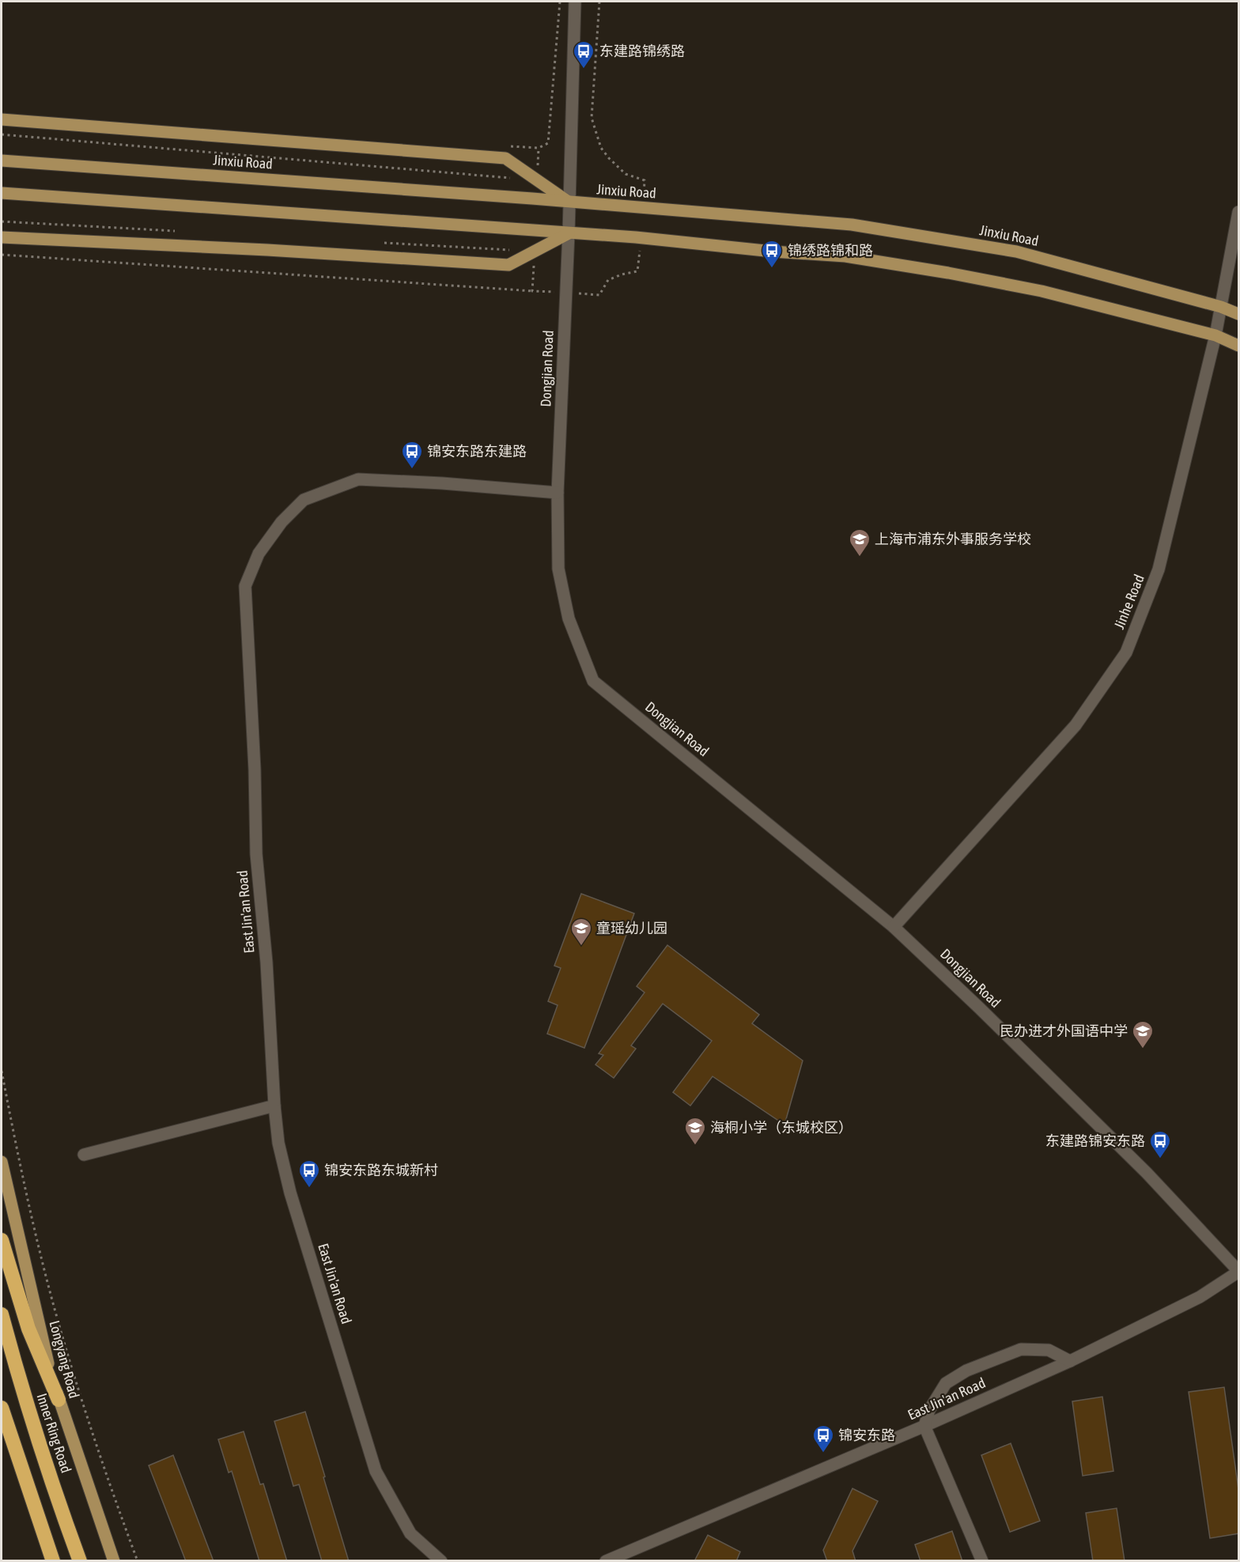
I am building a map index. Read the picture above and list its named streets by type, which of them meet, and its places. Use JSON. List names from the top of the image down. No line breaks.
{"streets":{"highway":["Inner Ring Road"],"main road":["Jinxiu Road","Longyang Road"],"street":["Dongjian Road","Jinhe Road","East Jin'an Road"]},"crossings":[["Jinxiu Road","Dongjian Road"],["Jinxiu Road","Jinhe Road"],["Dongjian Road","Jinhe Road"],["Dongjian Road","East Jin'an Road"]],"places":{"bus stop":["东建路锦绣路","锦绣路锦和路","锦安东路东建路","东建路锦安东路","锦安东路东城新村","锦安东路"],"school or university":["上海市浦东外事服务学校","童瑶幼儿园","民办进才外国语中学","海桐小学（东城校区）"]}}
